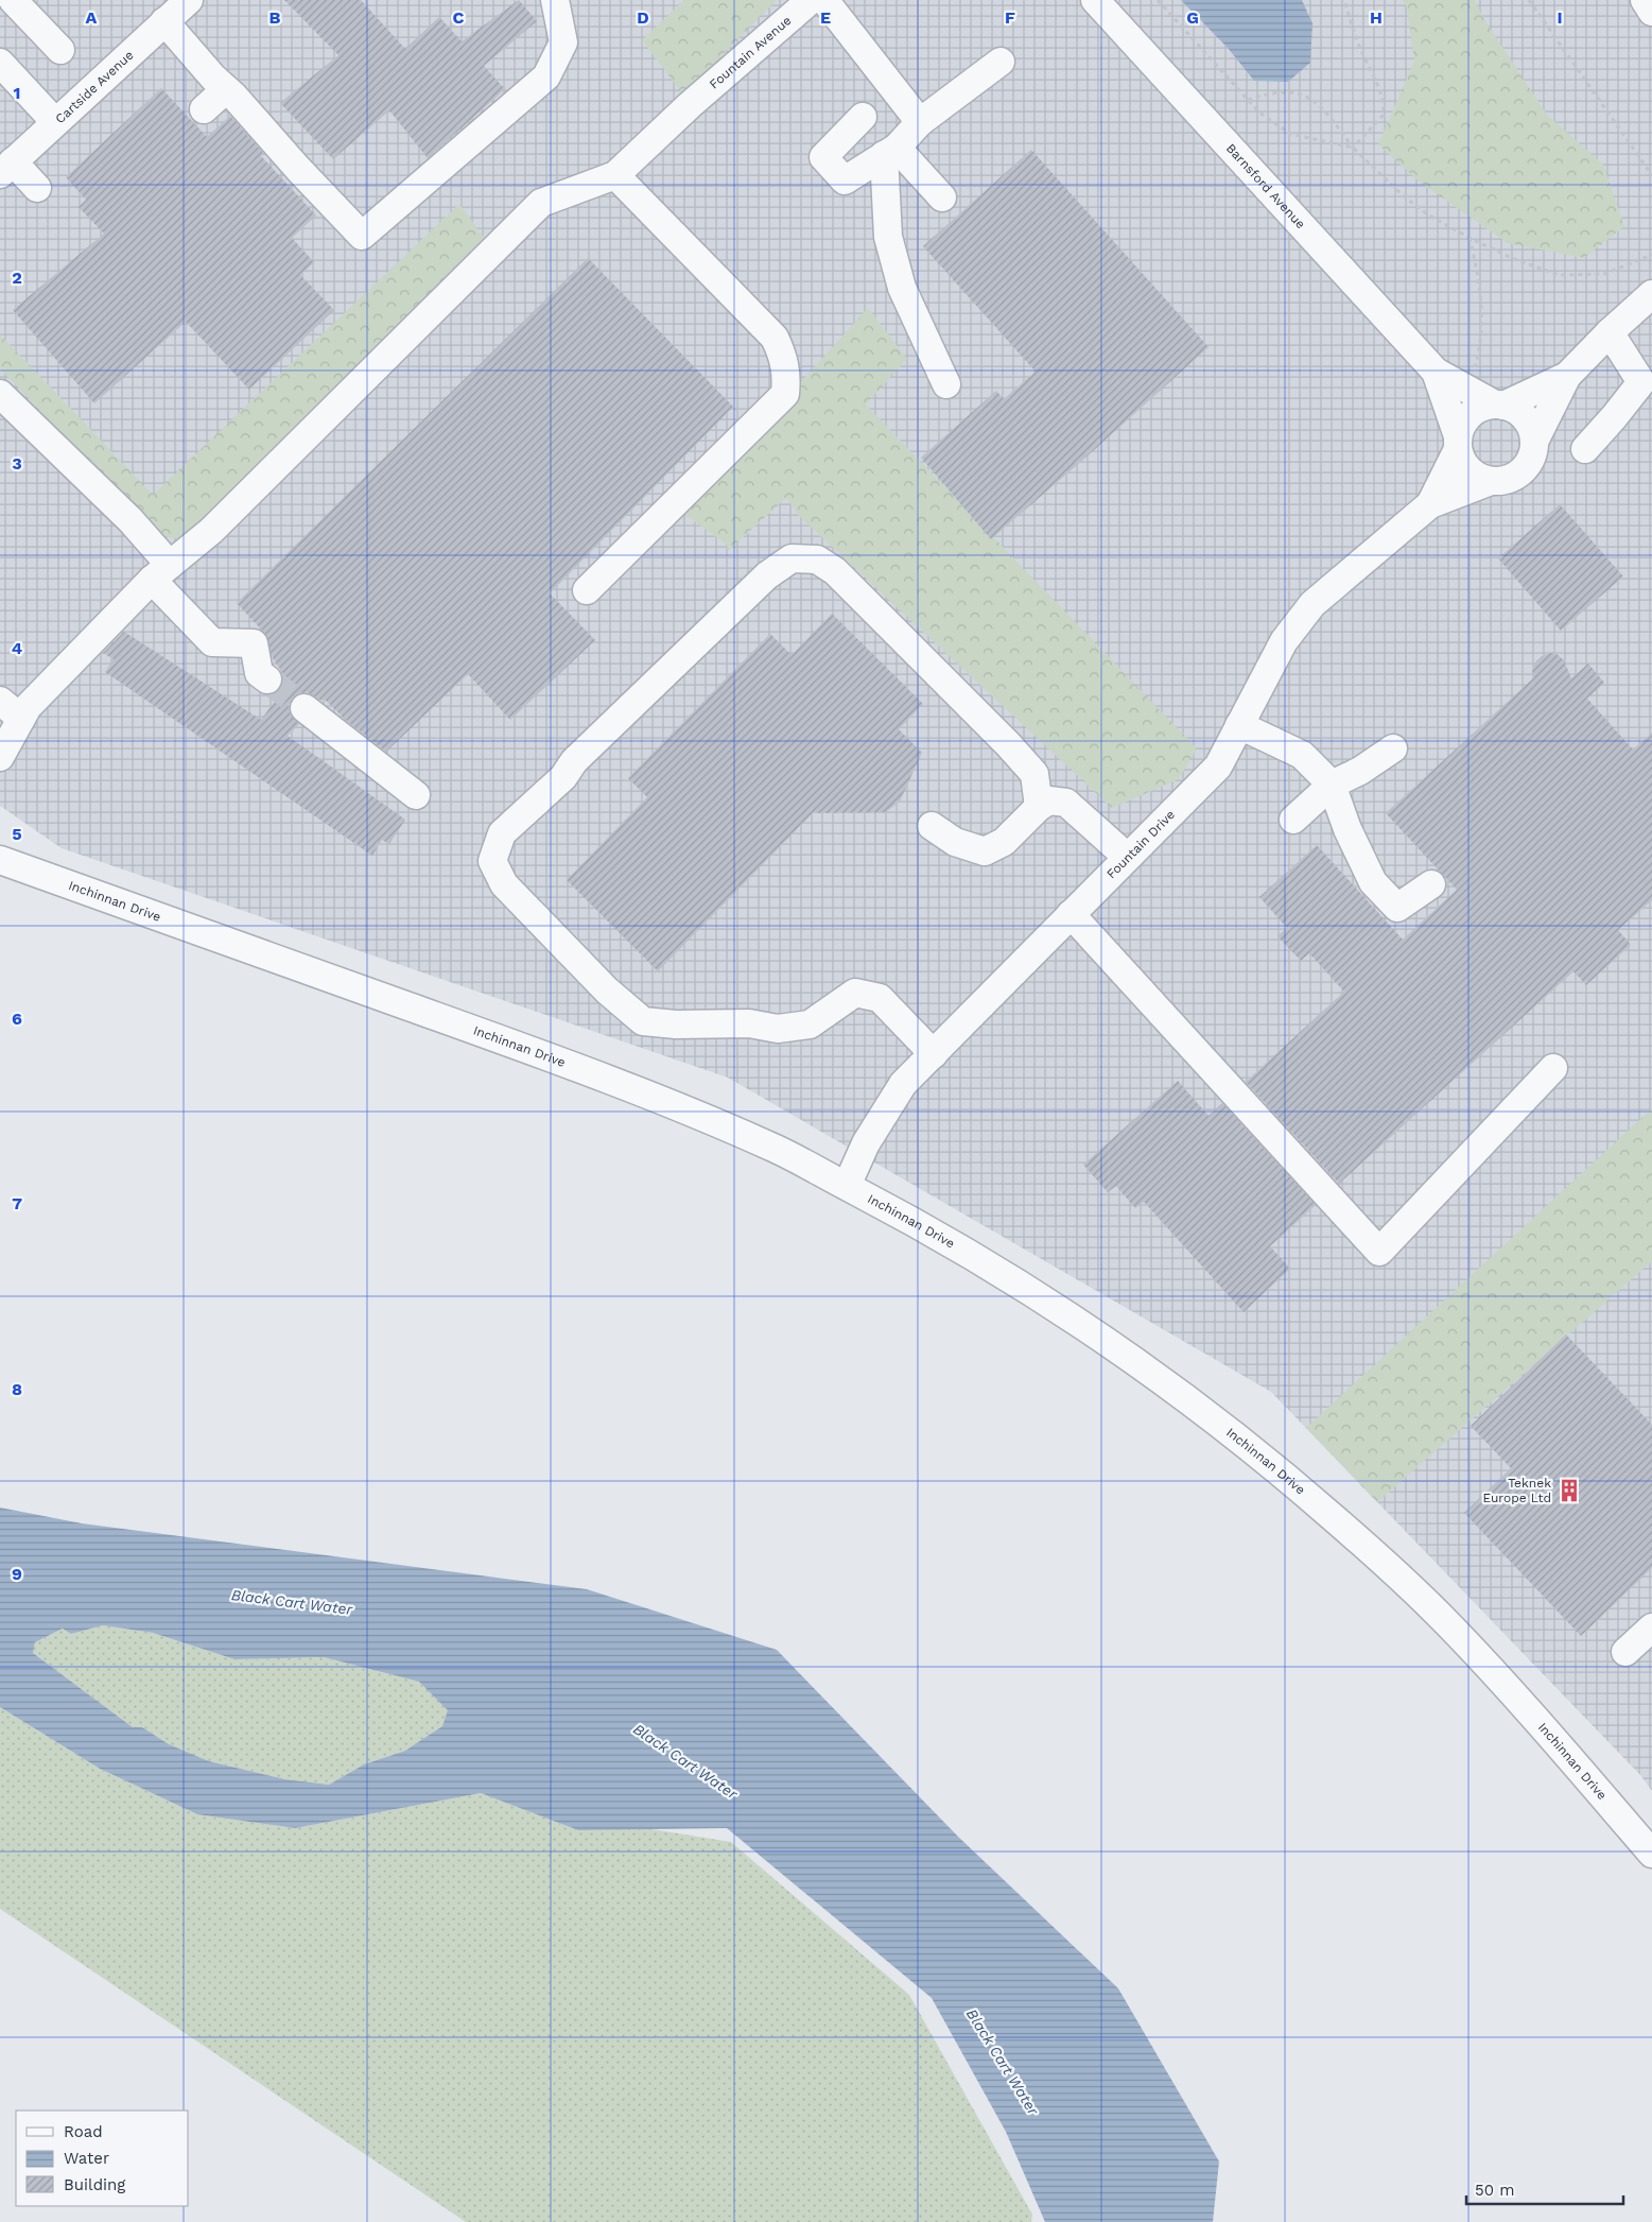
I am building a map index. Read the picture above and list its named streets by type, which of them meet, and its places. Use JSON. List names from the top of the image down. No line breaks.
{"streets":{"street":["Fountain Avenue","Cartside Avenue","Barnsford Avenue","Fountain Drive","Inchinnan Drive"]},"crossings":[["Barnsford Avenue","Fountain Drive"],["Fountain Drive","Inchinnan Drive"]],"water":["Black Cart Water"],"places":{"building":["Teknek Europe Ltd"]},"legend":["Road","Water","Building"],"scale_bar":"50 m","grid":{"columns":["A","B","C","D","E","F","G","H","I"],"rows":["1","2","3","4","5","6","7","8","9"]}}
